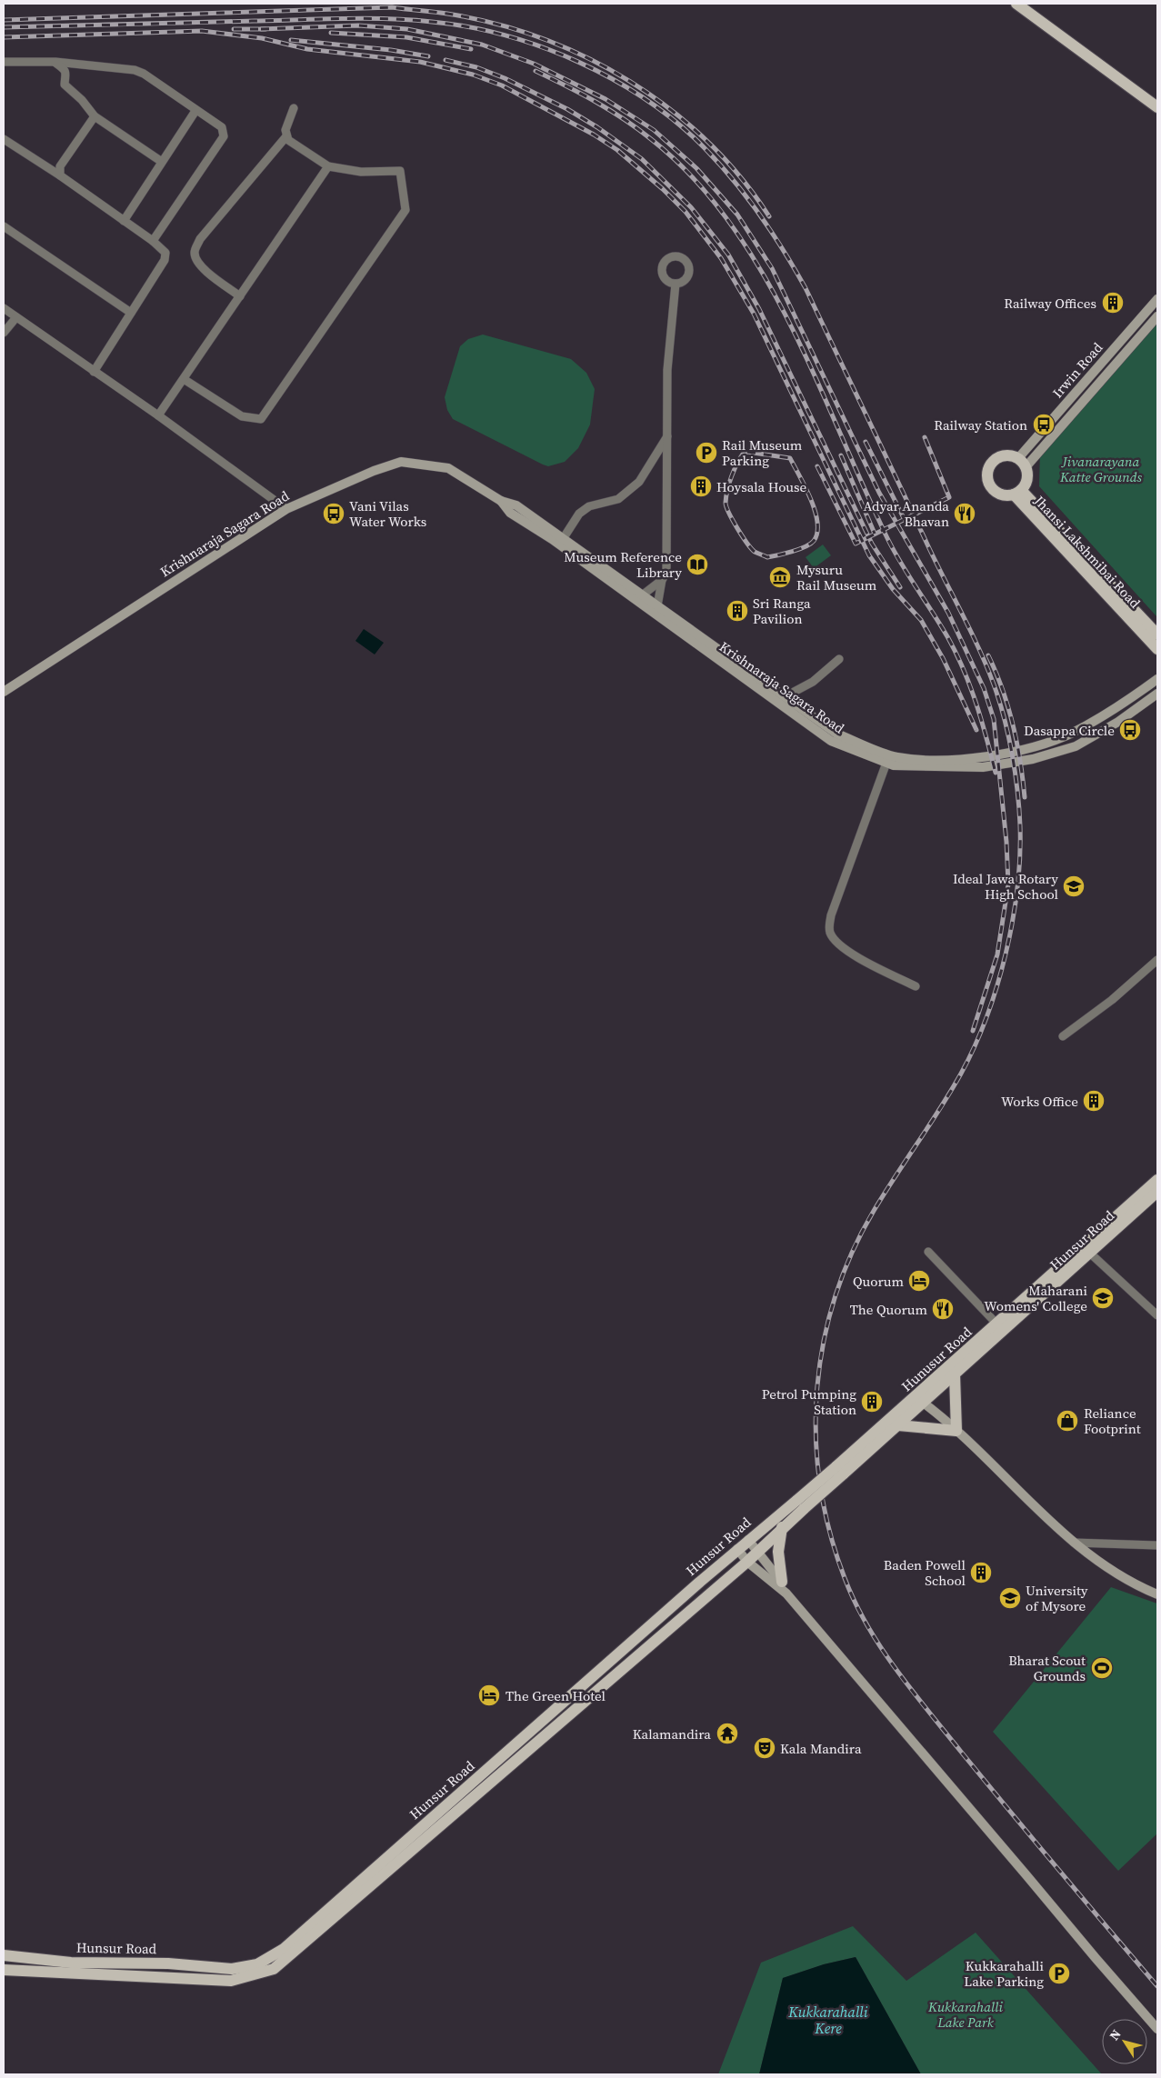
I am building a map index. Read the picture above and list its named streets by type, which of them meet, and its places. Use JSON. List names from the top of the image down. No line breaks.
{"streets":{"main road":["Irwin Road","Krishnaraja Sagara Road","Jhansi Lakshmibai Road","Hunsur Road","Hunusur Road"]},"crossings":[["Irwin Road","Jhansi Lakshmibai Road"],["Hunsur Road","Hunusur Road"]],"water":["Kukkarahalli Kere"],"parks":["Jivanarayana Katte Grounds","Kukkarahalli Lake Park"],"places":{"building":["Railway Offices","Hoysala House","Sri Ranga Pavilion","Works Office","Petrol Pumping Station","Baden Powell School"],"bus stop":["Railway Station","Vani Vilas Water Works","Dasappa Circle"],"parking":["Rail Museum Parking","Kukkarahalli Lake Parking"],"restaurant":["Adyar Ananda Bhavan","The Quorum"],"library":["Museum Reference Library"],"museum":["Mysuru Rail Museum"],"school or university":["Ideal Jawa Rotary High School","Maharani Womens' College","University of Mysore"],"hotel":["Quorum","The Green Hotel"],"shop":["Reliance Footprint"],"sports":["Bharat Scout Grounds"],"temple":["Kalamandira"],"theatre":["Kala Mandira"]},"north":"top left"}
